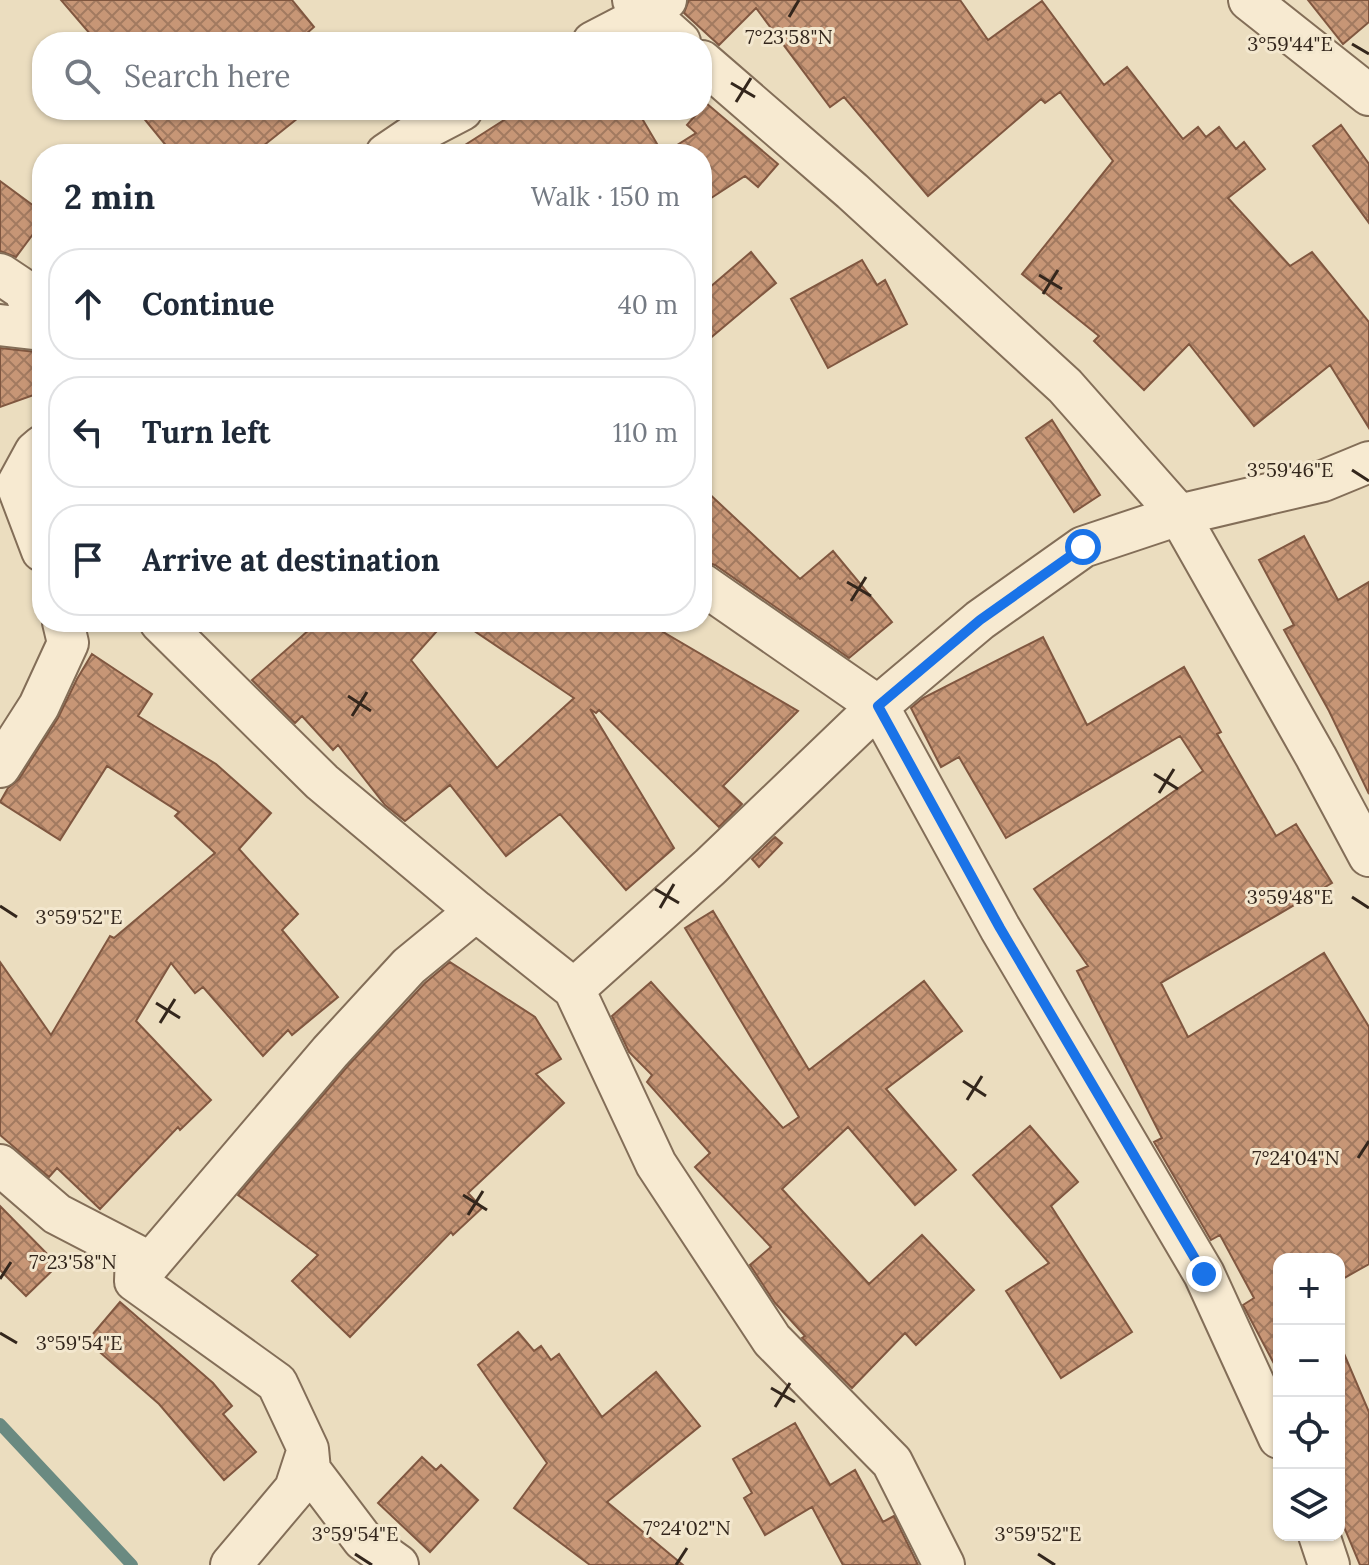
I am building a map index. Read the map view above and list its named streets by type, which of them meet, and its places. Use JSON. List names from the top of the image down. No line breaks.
{"page":{"search":"Search here","heading":["2 min","Walk · 150 m"],"list":[["Continue","40 m"],["Turn left","110 m"],"Arrive at destination"],"map_buttons":["+","−"]},"coordinates":["7°23'58\"N","3°59'44\"E","3°59'46\"E","3°59'48\"E","3°59'52\"E","7°24'04\"N","3°59'54\"E","7°24'02\"N"]}
